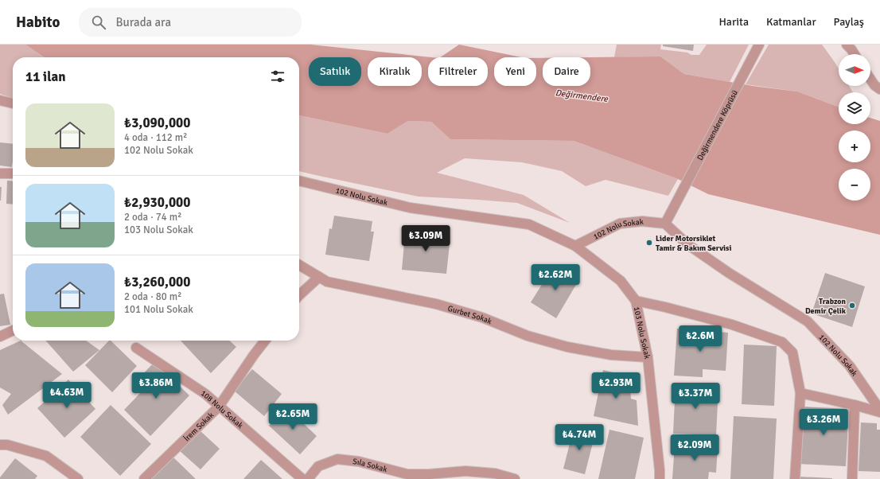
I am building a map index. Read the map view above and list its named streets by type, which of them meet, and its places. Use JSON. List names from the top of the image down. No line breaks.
{"streets":{"street":["Değirmendere Köprüsü","102 Nolu Sokak","Gurbet Sokak","103 Nolu Sokak","108 Nolu Sokak","İrem Sokak","Sıla Sokak"]},"crossings":[["Değirmendere Köprüsü","102 Nolu Sokak"],["102 Nolu Sokak","103 Nolu Sokak"],["Gurbet Sokak","103 Nolu Sokak"],["108 Nolu Sokak","İrem Sokak"]],"water":["Değirmendere"],"places":["Lider Motorsiklet Tamir & Bakım Servisi","Trabzon Demir Çelik"],"north":"right","page":{"header":"Habito","search":"Burada ara","nav":["Harita","Katmanlar","Paylaş"],"map_buttons":["+","−"],"chip":["Satılık","Kiralık","Filtreler","Yeni","Daire"],"heading":"11 ilan","list":[{"name":"₺3,090,000","note":"4 oda · 112 m² · 102 Nolu Sokak"},{"name":"₺2,930,000","note":"2 oda · 74 m² · 103 Nolu Sokak"},{"name":"₺3,260,000","note":"2 oda · 80 m² · 101 Nolu Sokak"}],"price":["₺3.09M","₺2.62M","₺2.6M","₺3.86M","₺2.93M","₺4.63M","₺3.37M","₺2.65M","₺3.26M","₺4.74M","₺2.09M"]}}
